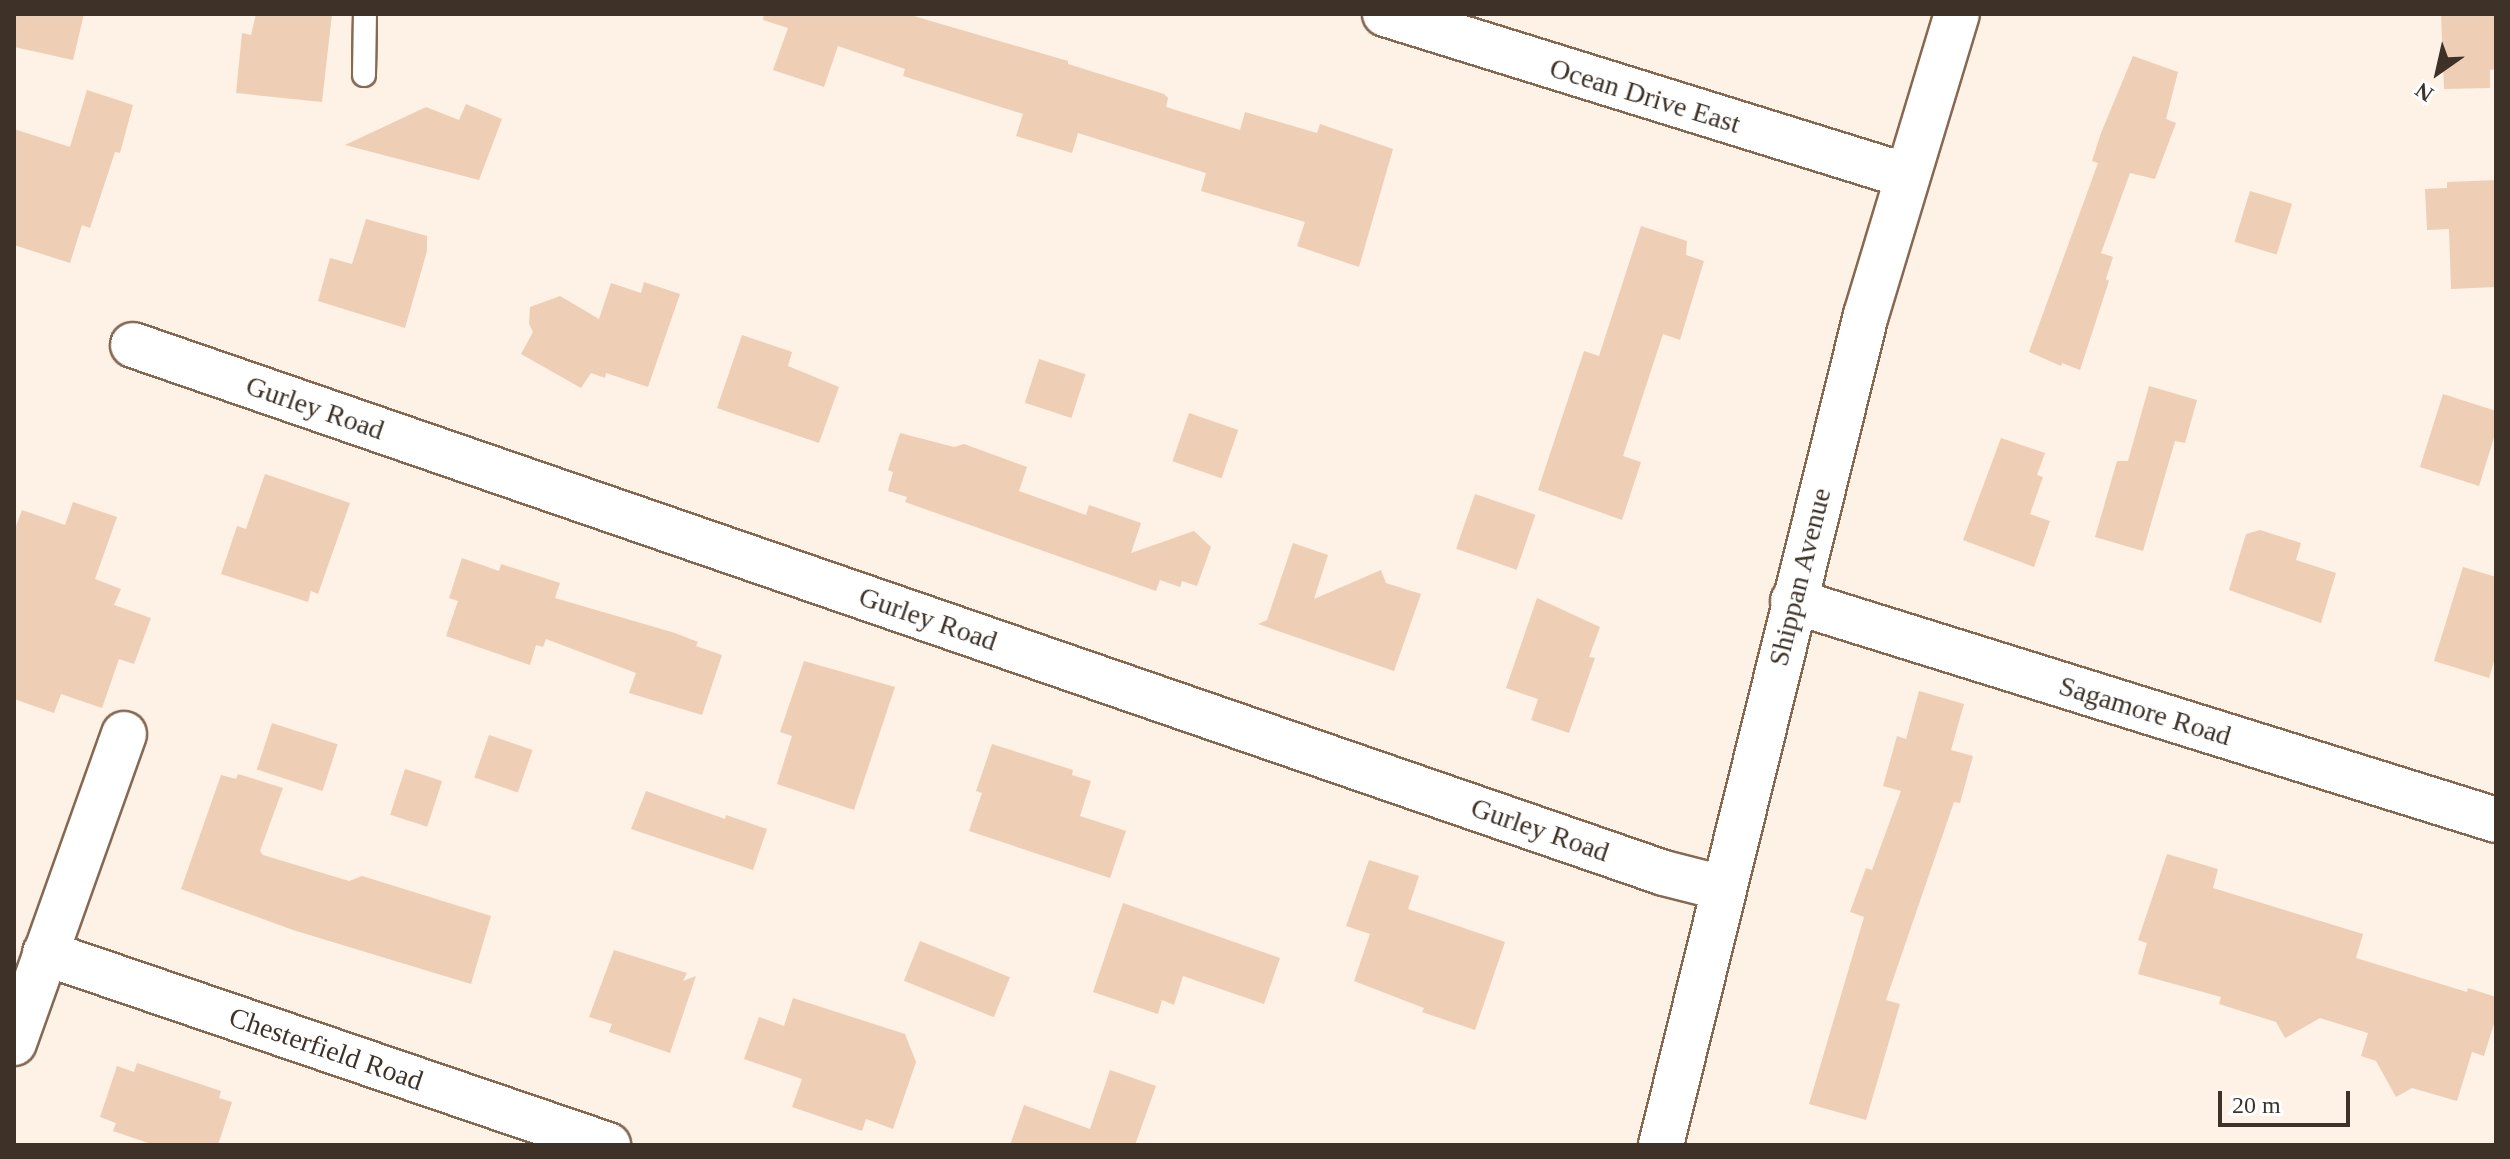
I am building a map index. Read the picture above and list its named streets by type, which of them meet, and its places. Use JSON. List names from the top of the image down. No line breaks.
{"streets":{"street":["Ocean Drive East","Gurley Road","Shippan Avenue","Sagamore Road","Chesterfield Road"]},"crossings":[["Ocean Drive East","Shippan Avenue"],["Gurley Road","Shippan Avenue"],["Shippan Avenue","Sagamore Road"]],"scale_bar":"20 m","north":"bottom left"}
